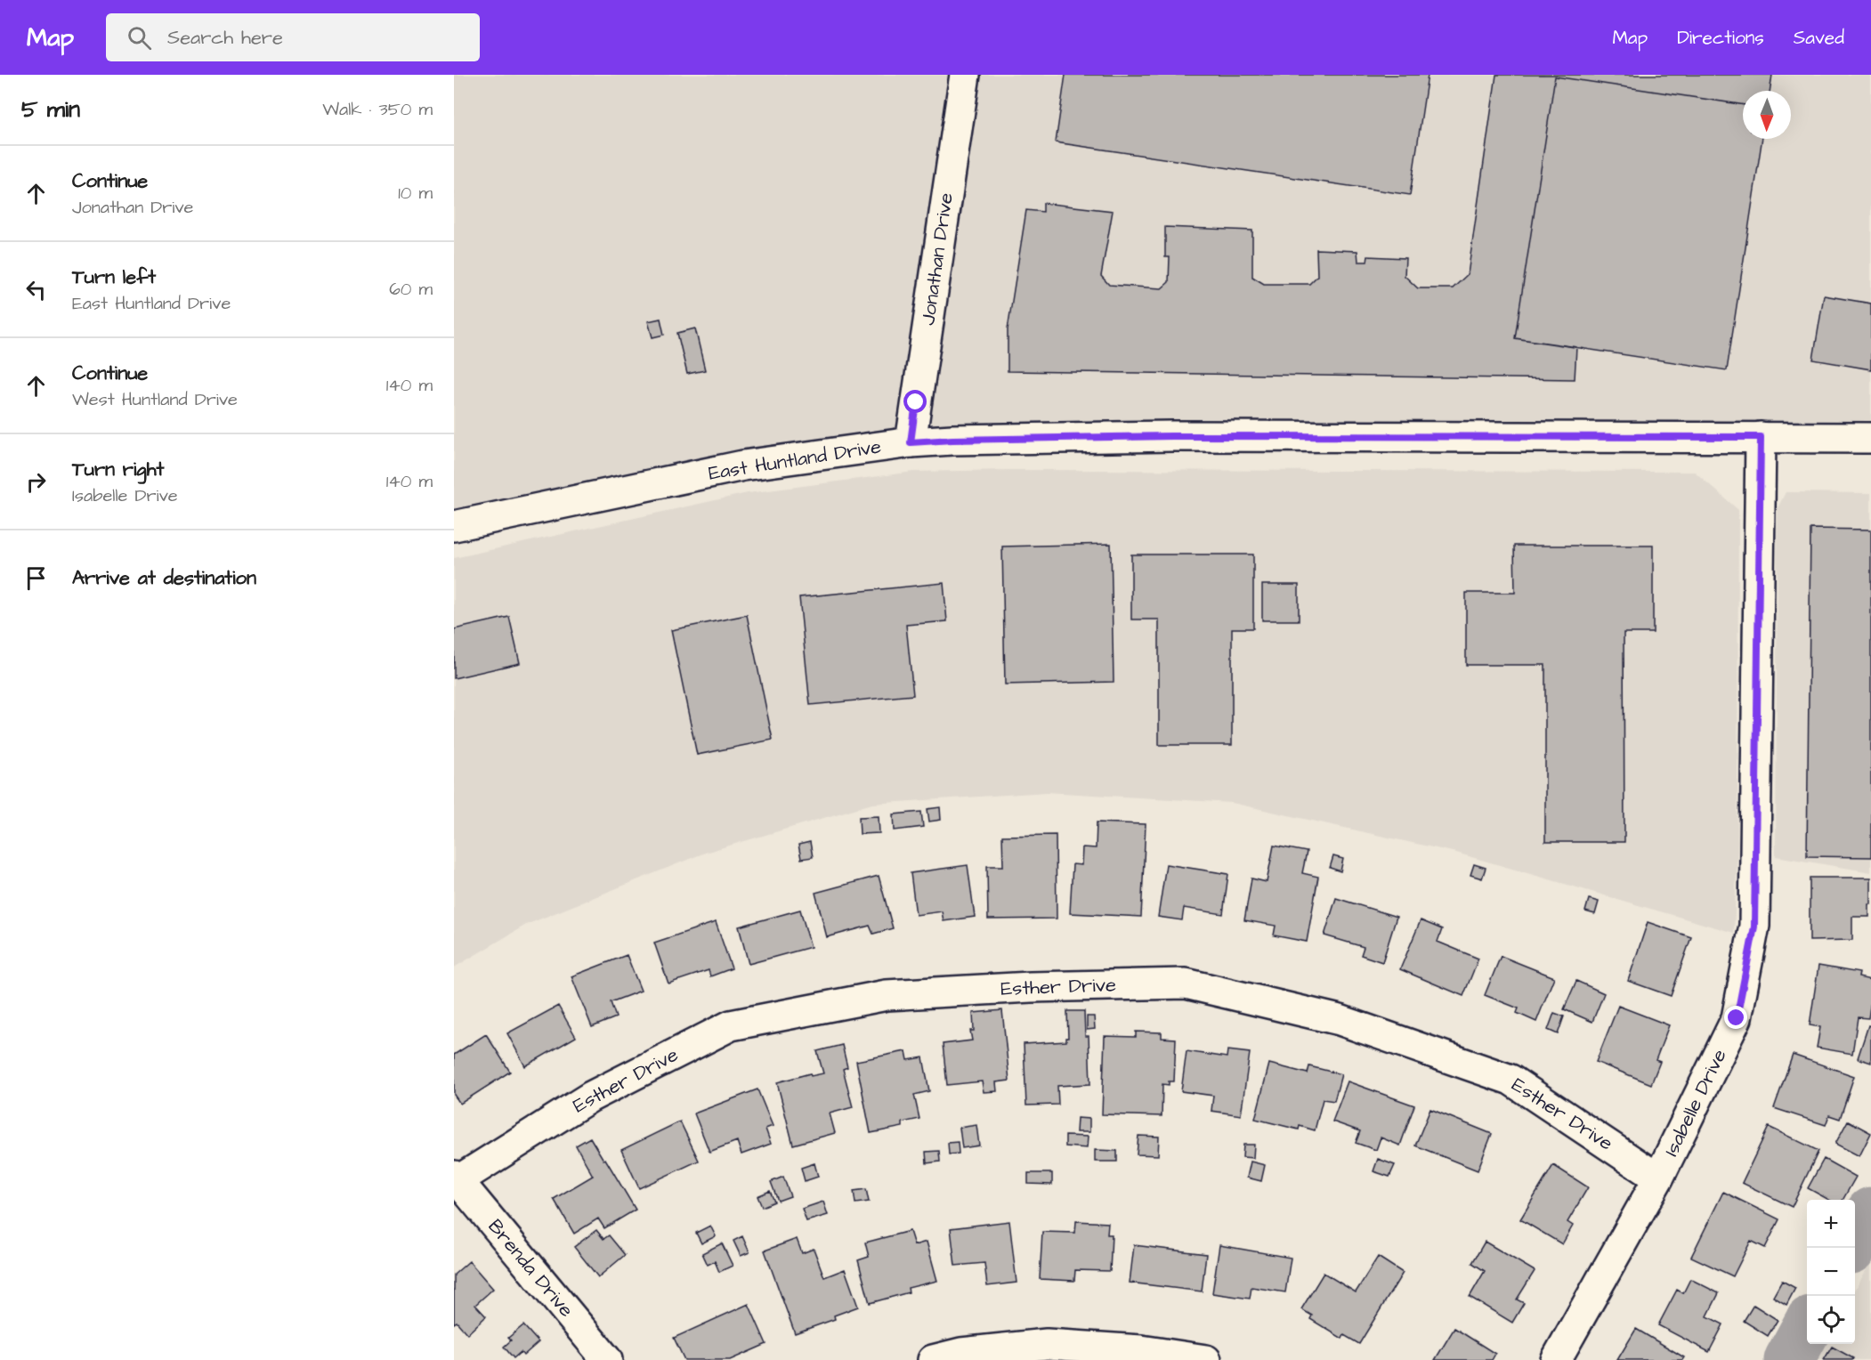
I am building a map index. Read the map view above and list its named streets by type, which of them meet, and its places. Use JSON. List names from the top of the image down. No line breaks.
{"streets":{"street":["Jonathan Drive","East Huntland Drive","Esther Drive","Isabelle Drive","Brenda Drive"]},"crossings":[["Jonathan Drive","East Huntland Drive"],["East Huntland Drive","Isabelle Drive"],["Esther Drive","Isabelle Drive"],["Esther Drive","Brenda Drive"]],"north":"bottom","page":{"header":"Map","search":"Search here","nav":["Map","Directions","Saved"],"heading":["5 min","Walk · 350 m"],"list":[["Continue","Jonathan Drive","10 m"],["Turn left","East Huntland Drive","60 m"],["Continue","West Huntland Drive","140 m"],["Turn right","Isabelle Drive","140 m"],"Arrive at destination"],"map_buttons":["+","−"]}}
